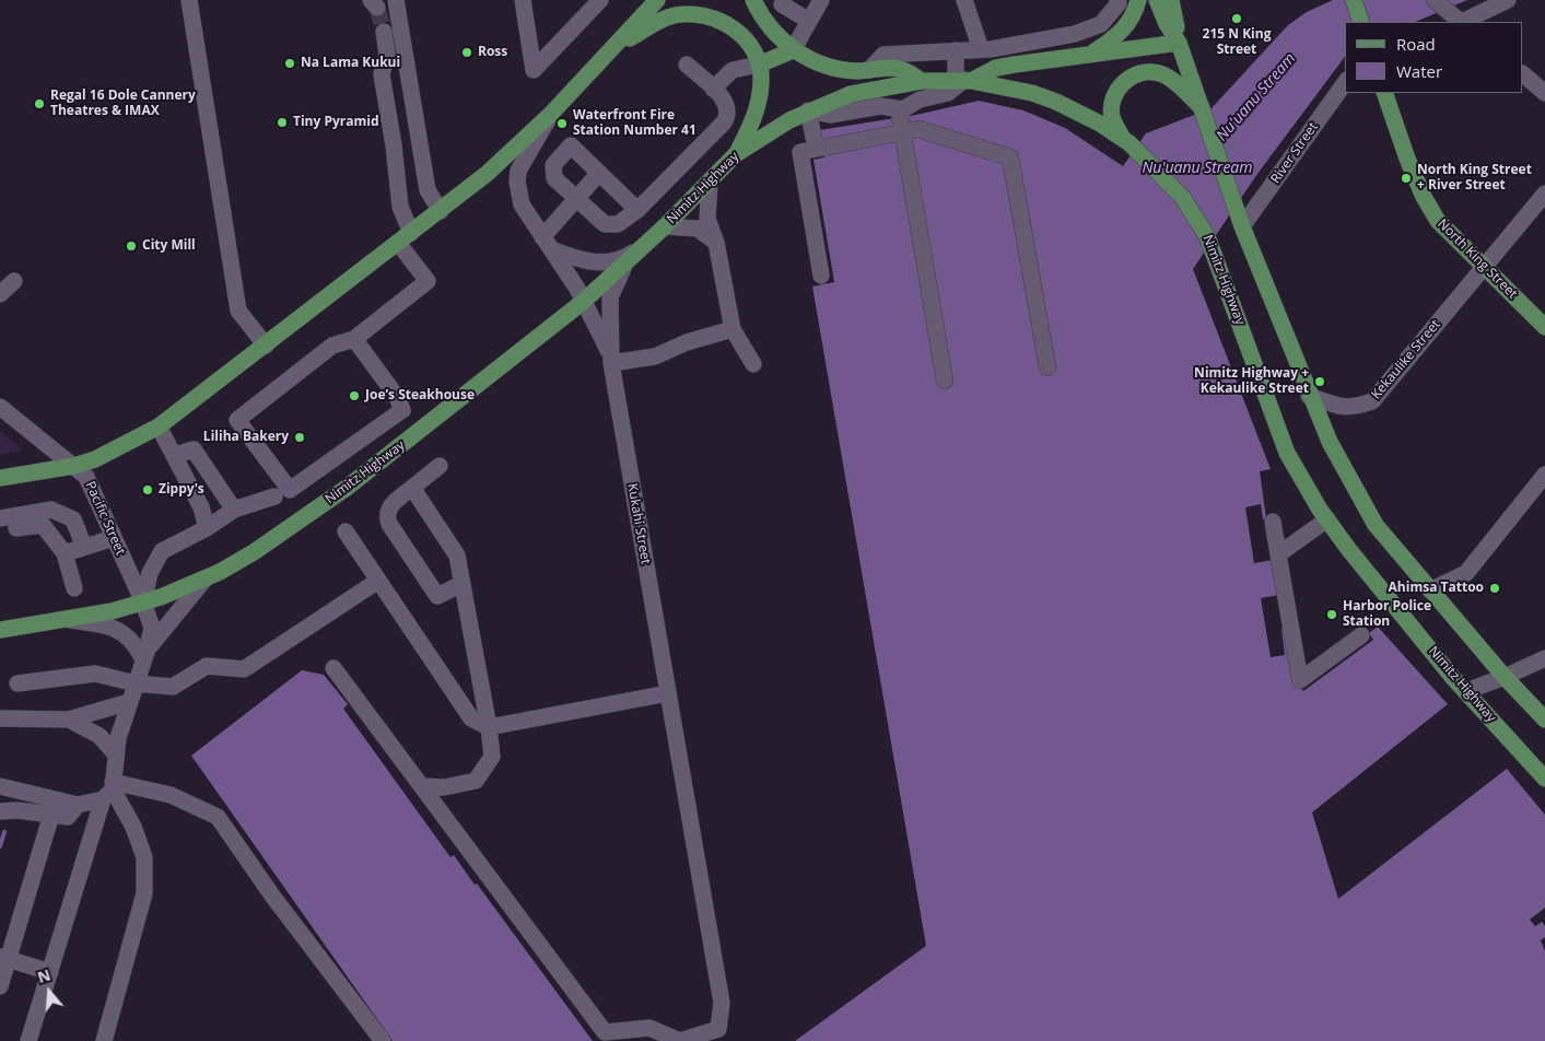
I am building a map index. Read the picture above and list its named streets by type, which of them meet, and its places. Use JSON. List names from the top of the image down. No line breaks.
{"streets":{"main road":["Nimitz Highway","North King Street"],"street":["River Street","Kekaulike Street","Pacific Street","Kukahi Street"]},"crossings":[["Nimitz Highway","Pacific Street"],["Nimitz Highway","Kukahi Street"],["North King Street","Kekaulike Street"]],"water":["Nuʻuanu Stream","Nu'uanu Stream"],"places":["215 N King Street","Ross","Na Lama Kukui","Regal 16 Dole Cannery Theatres & IMAX","Tiny Pyramid","Waterfront Fire Station Number 41","North King Street + River Street","City Mill","Nimitz Highway + Kekaulike Street","Joe’s Steakhouse","Liliha Bakery","Zippy's","Ahimsa Tattoo","Harbor Police Station"],"legend":["Road","Water"],"north":"top"}
